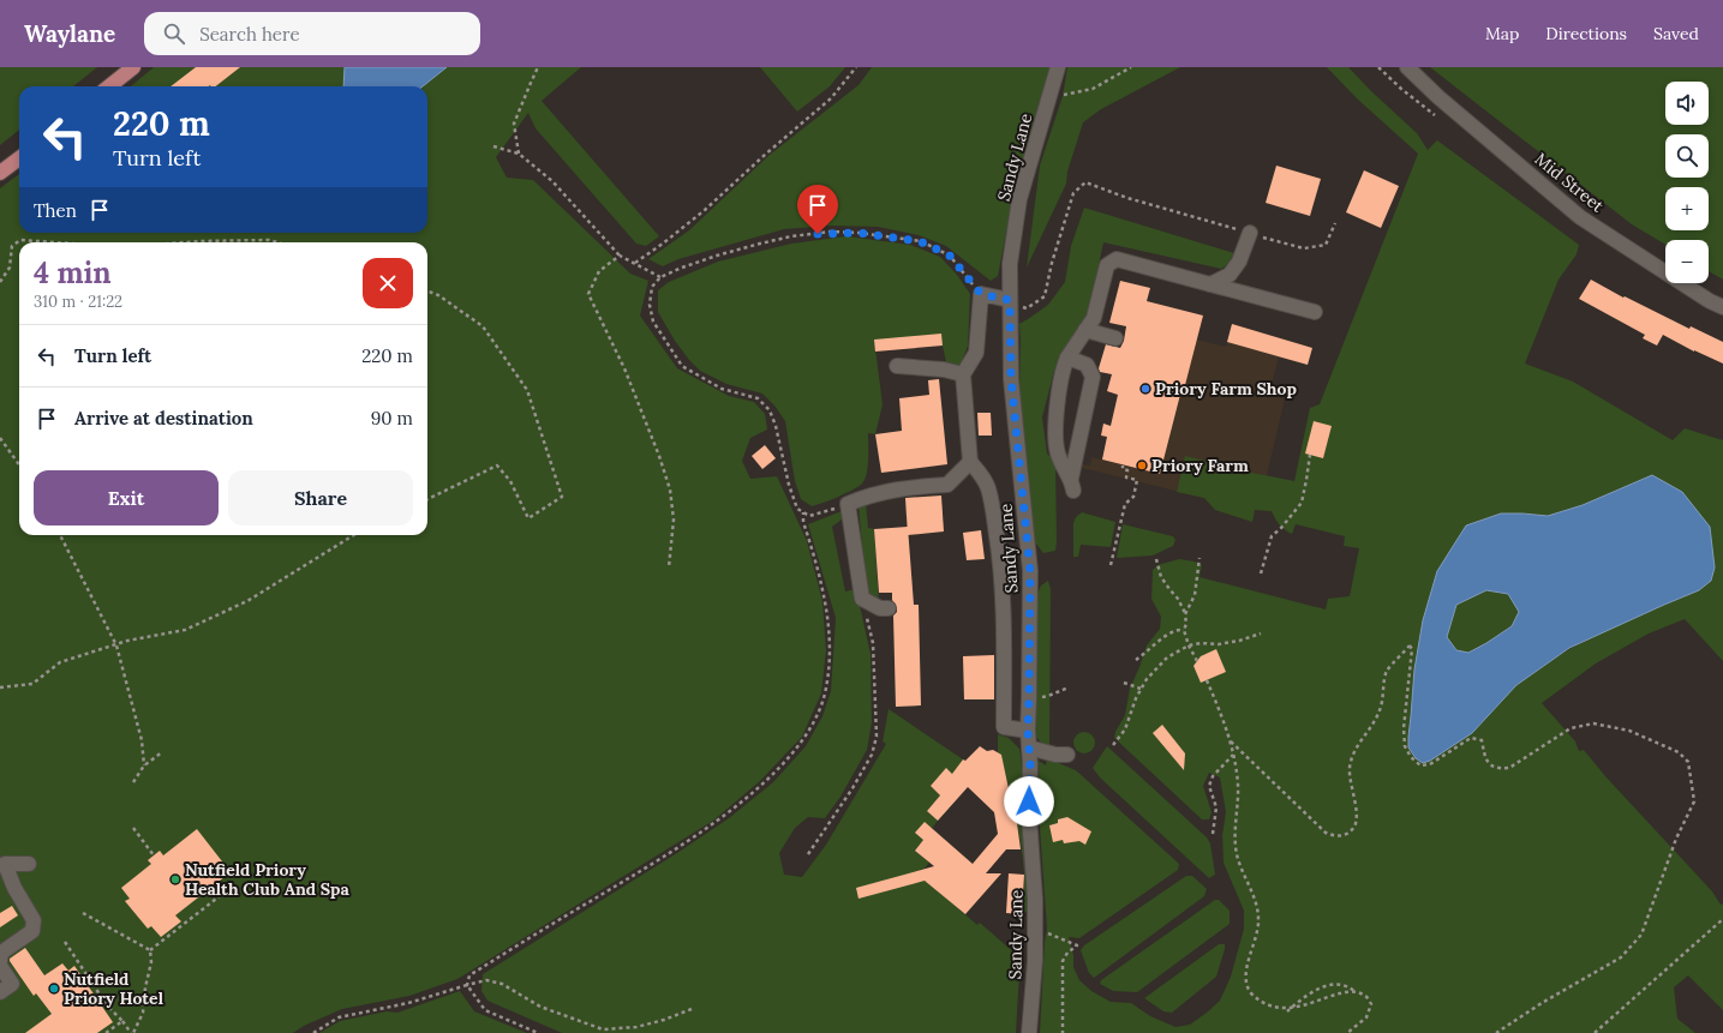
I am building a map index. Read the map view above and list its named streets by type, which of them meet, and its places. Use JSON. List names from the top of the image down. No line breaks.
{"streets":{"street":["Sandy Lane","Mid Street"]},"places":["Priory Farm Shop","Priory Farm","Nutfield Priory Health Club And Spa","Nutfield Priory Hotel"],"page":{"header":"Waylane","search":"Search here","nav":["Map","Directions","Saved"],"map_buttons":["+","−"],"turn":["220 m","Turn left"],"then":"Then","heading":["4 min","310 m · 21:22"],"list":[{"name":"Turn left","value":"220 m"},{"name":"Arrive at destination","value":"90 m"}],"buttons":["Exit","Share"]}}
